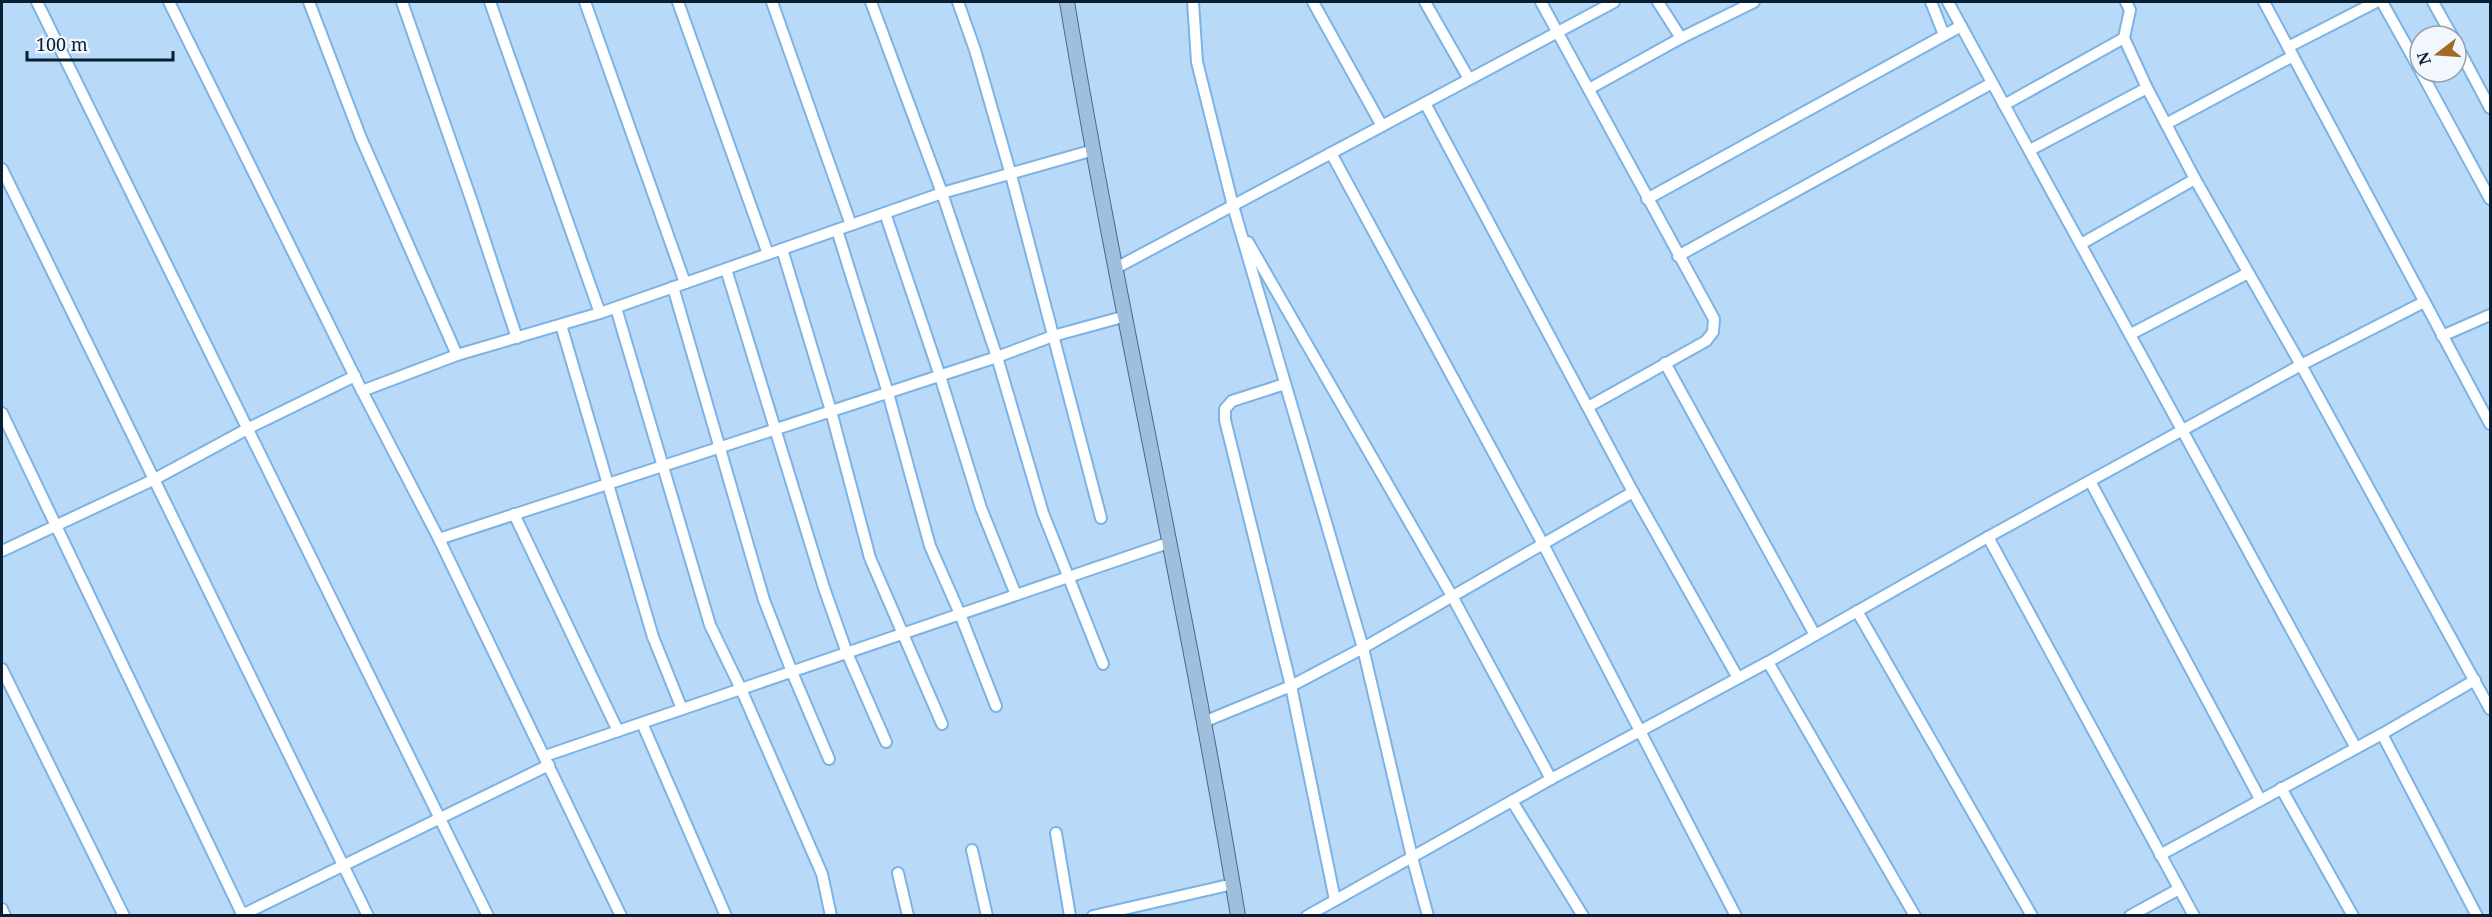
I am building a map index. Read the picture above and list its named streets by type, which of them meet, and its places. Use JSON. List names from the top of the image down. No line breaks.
{"scale_bar":"100 m","north":"left"}
